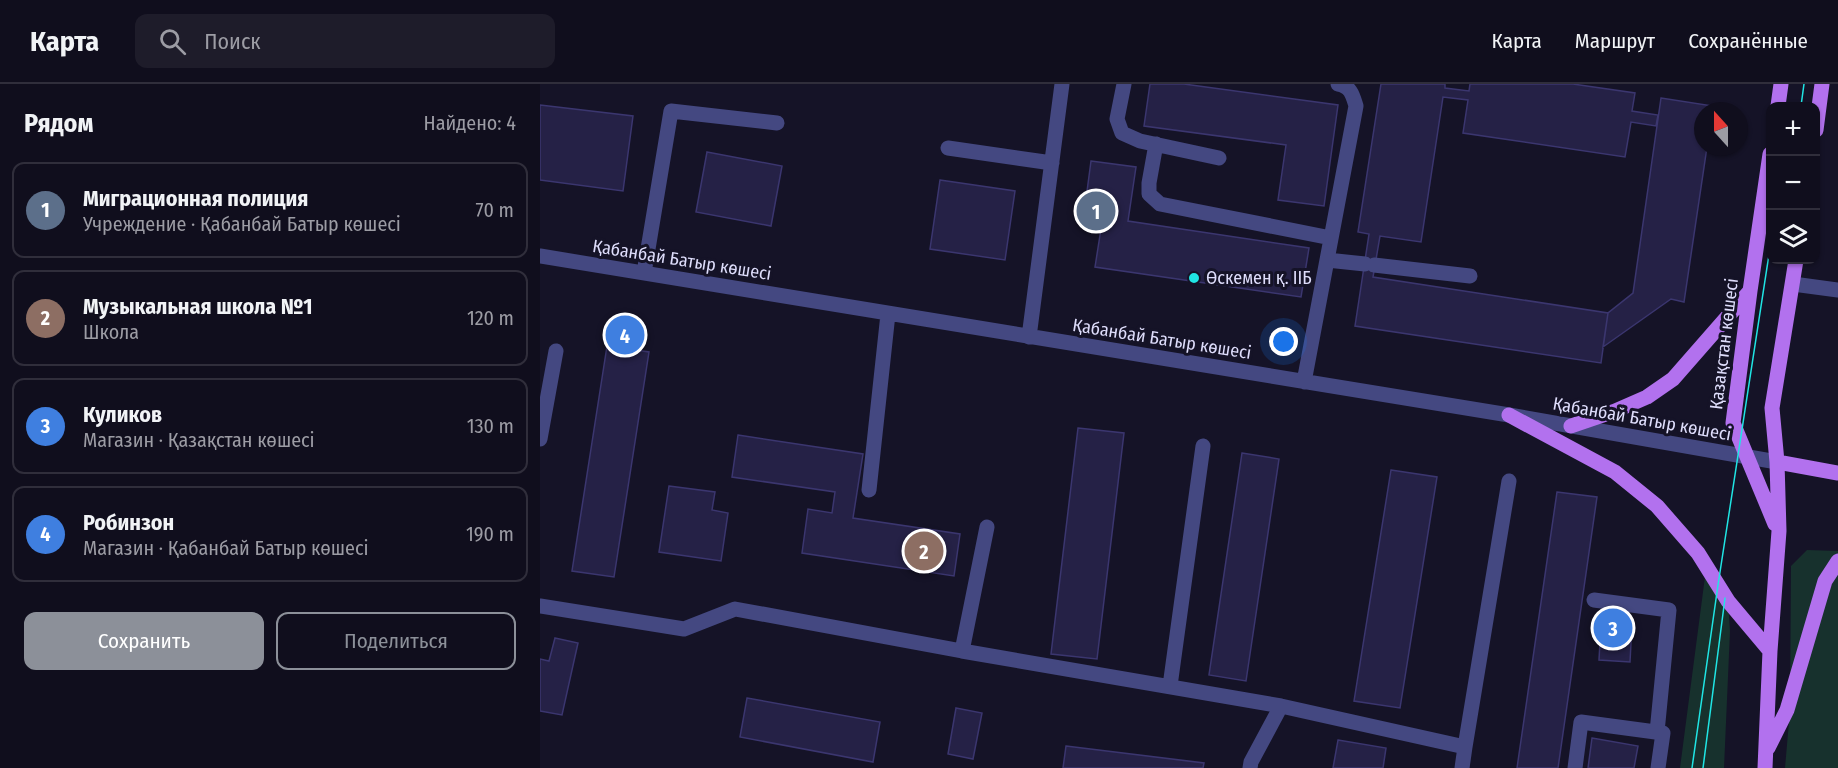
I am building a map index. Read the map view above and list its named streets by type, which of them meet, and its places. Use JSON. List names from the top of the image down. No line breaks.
{"streets":{"main road":["Қазақстан көшесі"],"street":["Қабанбай Батыр көшесі"]},"crossings":[["Қабанбай Батыр көшесі","Қазақстан көшесі"]],"places":["Өскемен қ. ІІБ"],"north":"top","page":{"header":"Карта","search":"Поиск","nav":["Карта","Маршрут","Сохранённые"],"heading":["Рядом","Найдено: 4"],"map_buttons":["+","−"],"list":[{"mark":"1","name":"Миграционная полиция","note":"Учреждение · Қабанбай Батыр көшесі","value":"70 m"},{"mark":"2","name":"Музыкальная школа №1","note":"Школа","value":"120 m"},{"mark":"3","name":"Куликов","note":"Магазин · Қазақстан көшесі","value":"130 m"},{"mark":"4","name":"Робинзон","note":"Магазин · Қабанбай Батыр көшесі","value":"190 m"}],"pins":["1","4","2","3"],"buttons":["Сохранить","Поделиться"]}}
